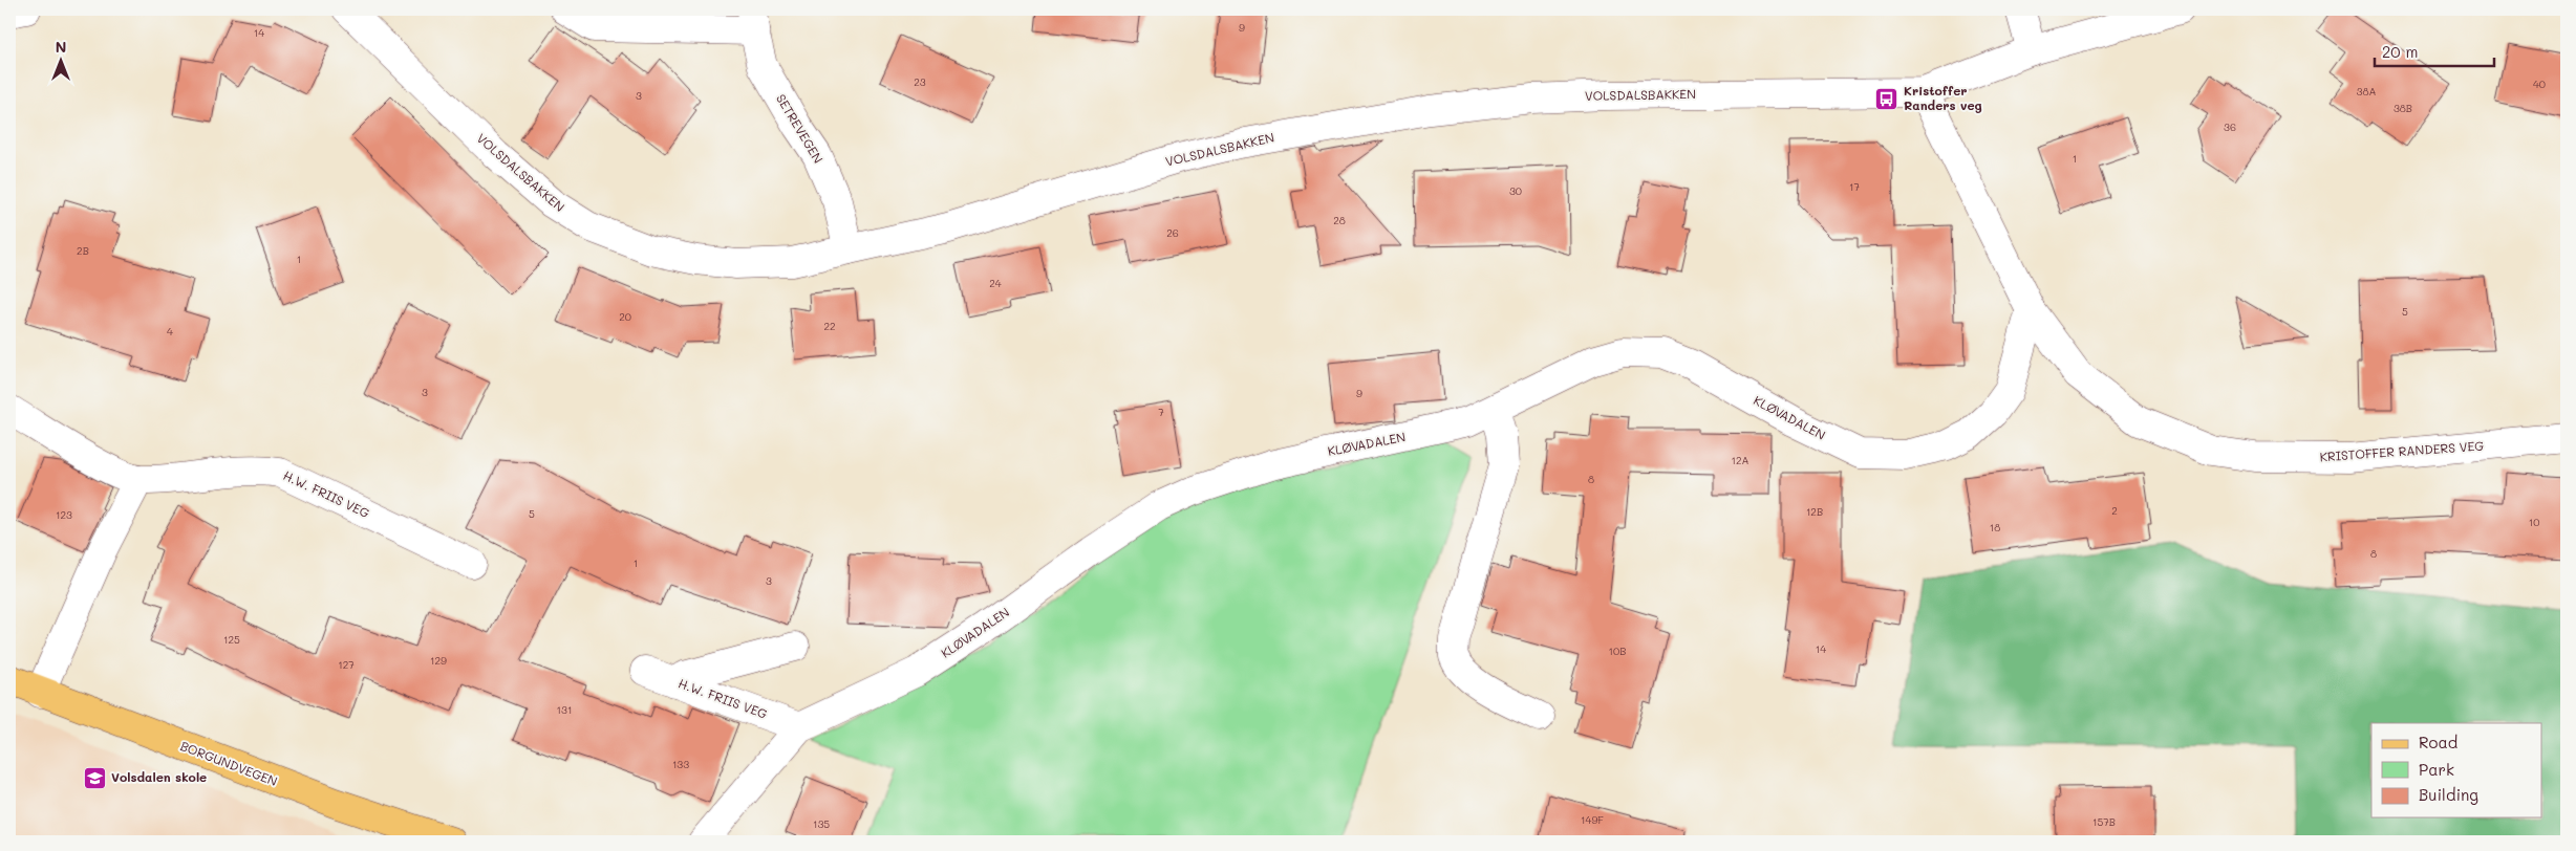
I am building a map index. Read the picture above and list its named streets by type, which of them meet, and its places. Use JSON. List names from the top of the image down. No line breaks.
{"streets":{"main road":["BORGUNDVEGEN"],"street":["VOLSDALSBAKKEN","SETREVEGEN","KLØVADALEN","KRISTOFFER RANDERS VEG","H.W. FRIIS VEG"]},"crossings":[["VOLSDALSBAKKEN","SETREVEGEN"],["VOLSDALSBAKKEN","KRISTOFFER RANDERS VEG"],["KLØVADALEN","KRISTOFFER RANDERS VEG"],["KLØVADALEN","H.W. FRIIS VEG"]],"places":{"bus stop":["Kristoffer Randers veg"],"school or university":["Volsdalen skole"]},"house_numbers":["9","14","23","40","38A","3","38B","36","1","17","30","28","26","2B","1","24","5","20","22","4","3","9","7","12A","8","2","12B","5","123","10","18","8","1","3","125","14","10B","129","127","131","133","149F","157B","135"],"legend":["Road","Park","Building"],"scale_bar":"20 m","north":"top"}
